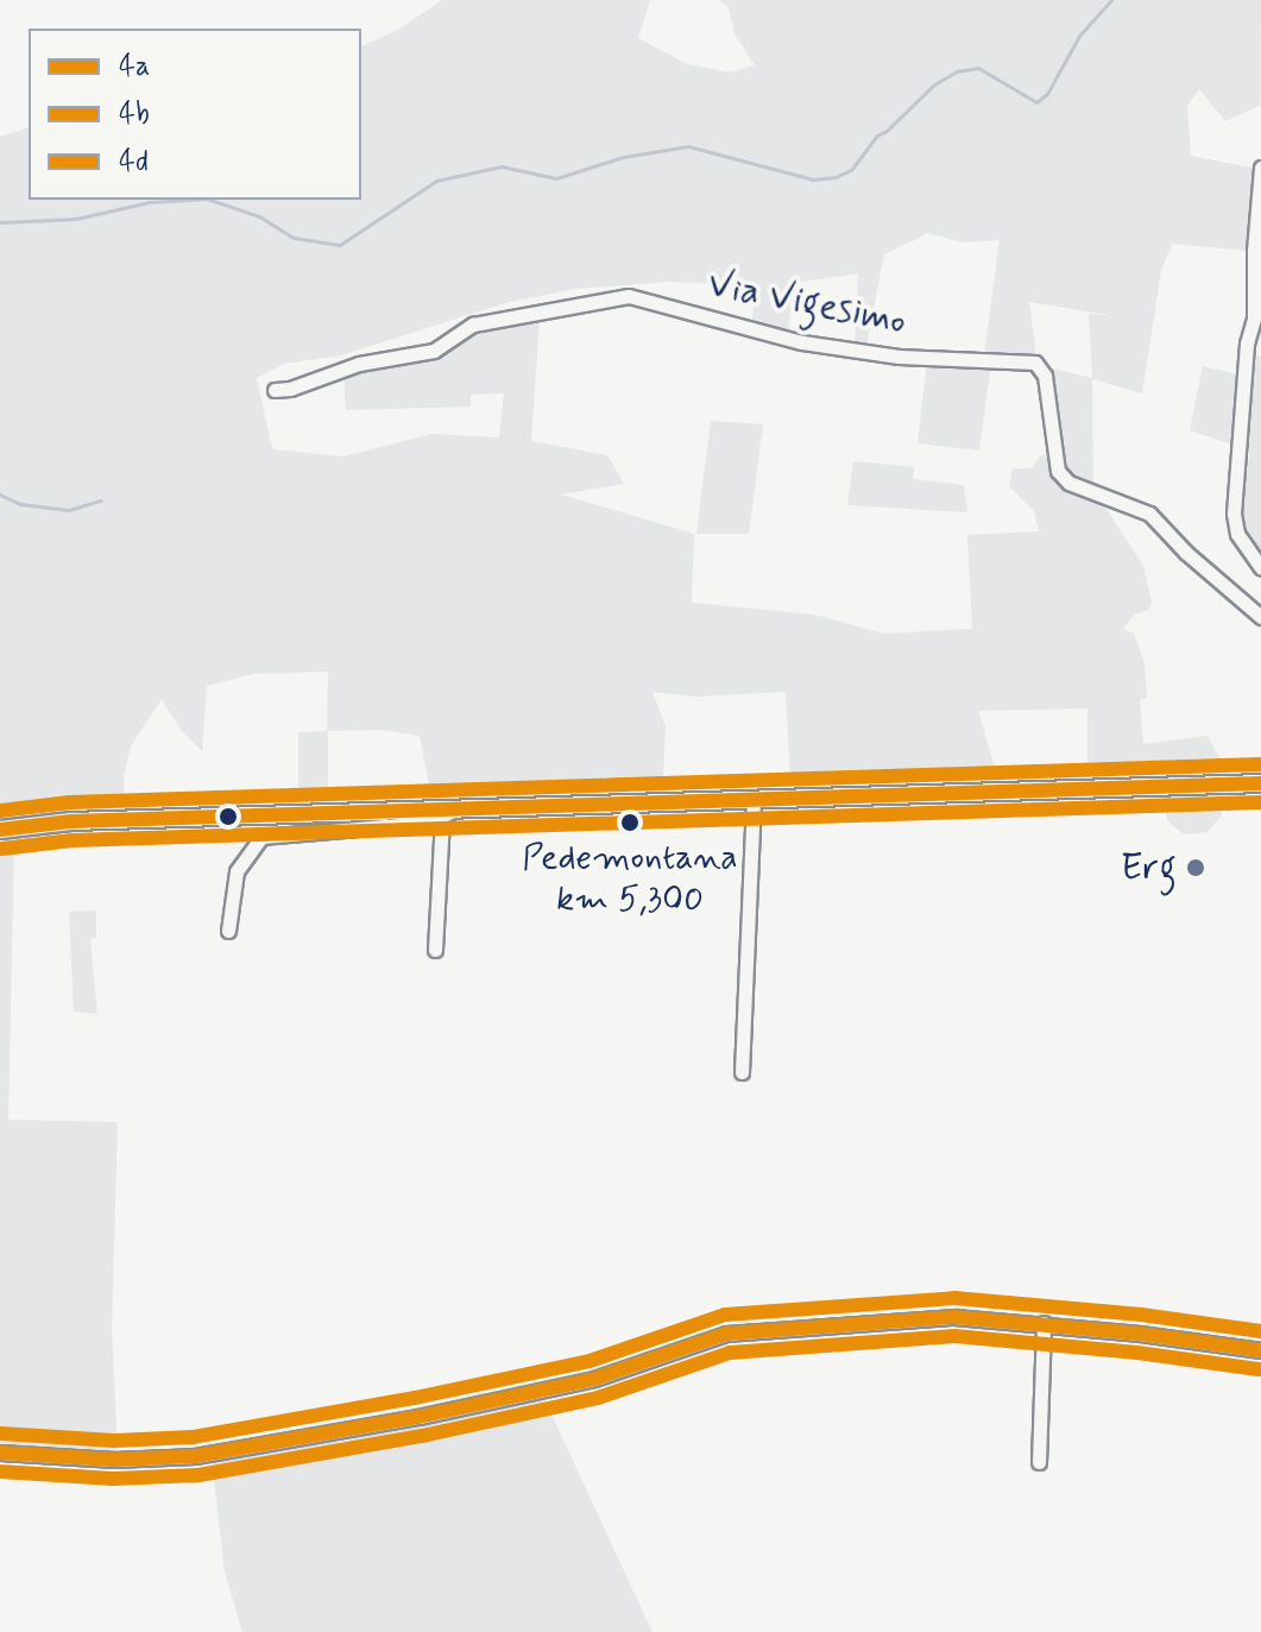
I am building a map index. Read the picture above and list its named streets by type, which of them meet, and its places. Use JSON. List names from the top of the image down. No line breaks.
{"streets":{"street":["Via Vigesimo"]},"places":["Pedemontana km 5,300","Erg"],"lines":["transit line 4d","transit line 4a","transit line 4b"],"legend":["4a","4b","4d"]}
